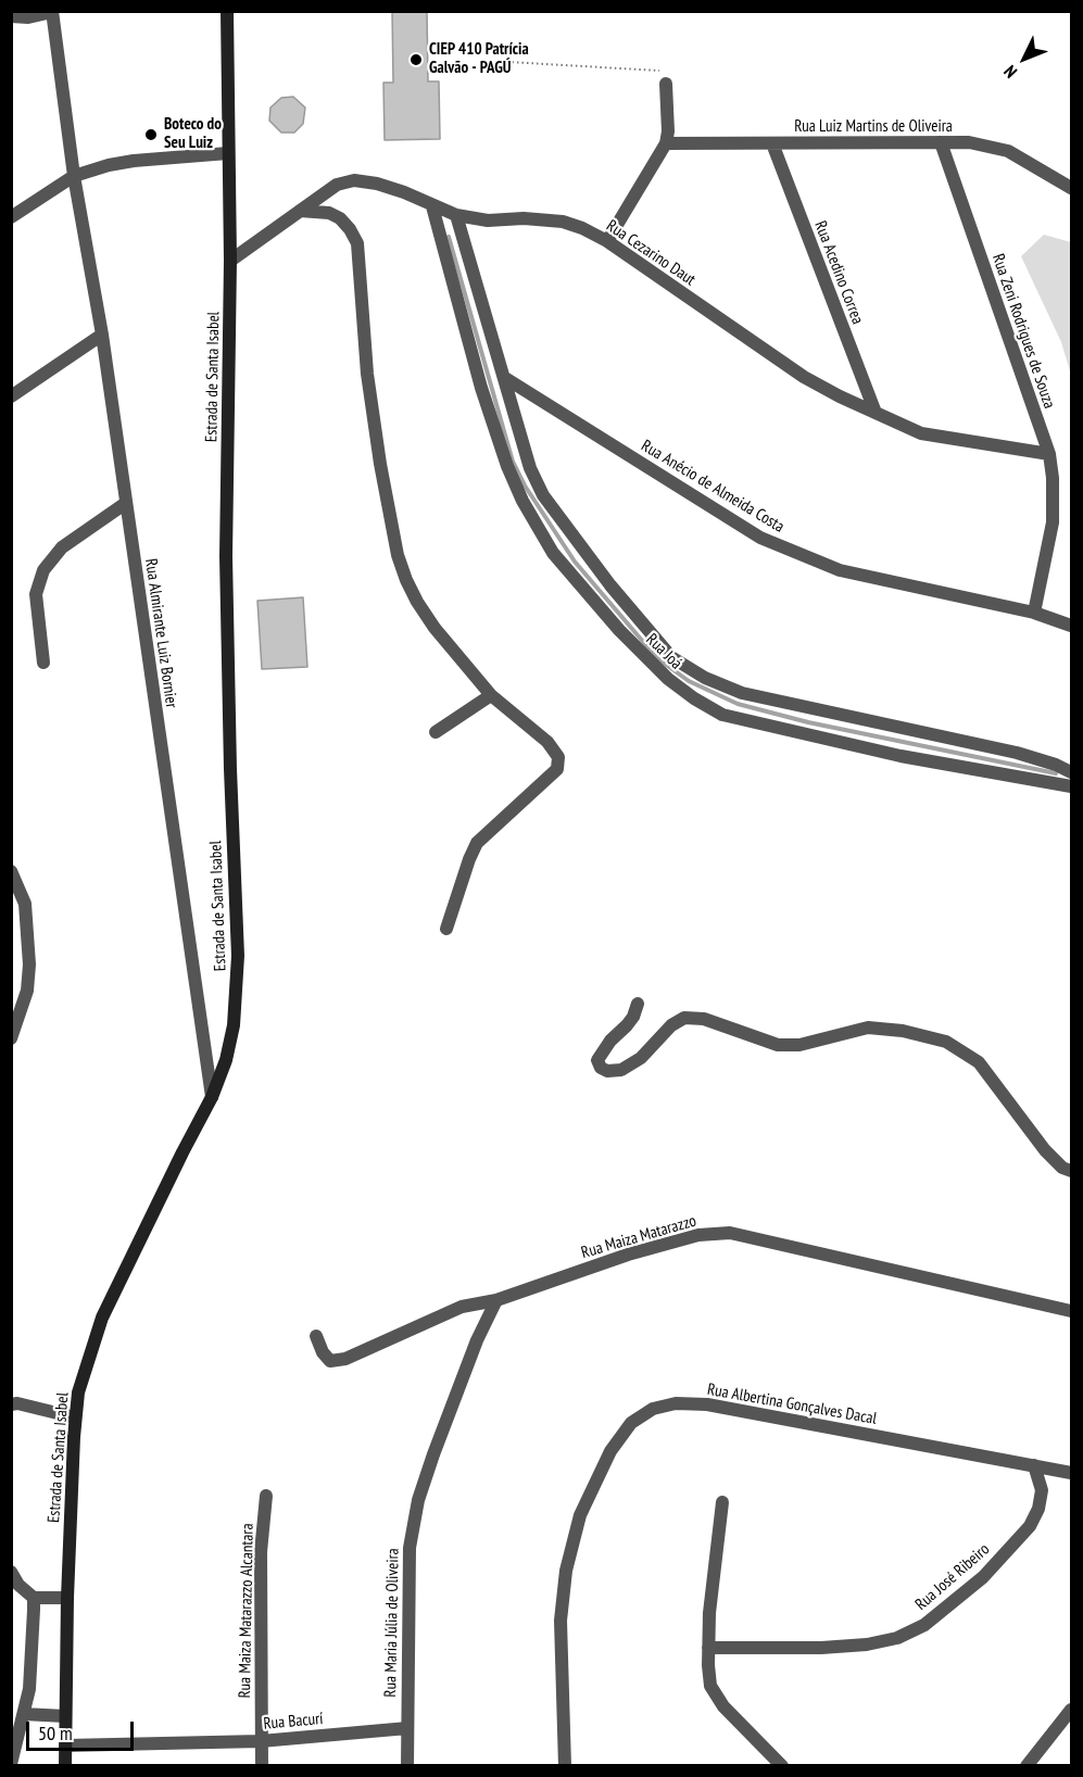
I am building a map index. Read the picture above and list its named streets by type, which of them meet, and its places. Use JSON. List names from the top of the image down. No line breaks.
{"streets":{"main road":["Estrada de Santa Isabel"],"street":["Rua Luiz Martins de Oliveira","Rua Cezarino Daut","Rua Acedino Correa","Rua Zeni Rodrigues de Souza","Rua Anécio de Almeida Costa","Rua Almirante Luiz Bornier","Rua Joá","Rua Maiza Matarazzo","Rua Albertina Gonçalves Dacal","Rua José Ribeiro","Rua Maiza Matarazzo Alcantara","Rua Maria Júlia de Oliveira","Rua Bacurí"]},"crossings":[["Rua Luiz Martins de Oliveira","Rua Acedino Correa"],["Rua Luiz Martins de Oliveira","Rua Zeni Rodrigues de Souza"],["Rua Cezarino Daut","Rua Acedino Correa"],["Rua Cezarino Daut","Rua Zeni Rodrigues de Souza"],["Rua Cezarino Daut","Estrada de Santa Isabel"],["Rua Cezarino Daut","Rua Joá"],["Rua Zeni Rodrigues de Souza","Rua Anécio de Almeida Costa"],["Estrada de Santa Isabel","Rua Almirante Luiz Bornier"],["Estrada de Santa Isabel","Rua Bacurí"],["Rua Anécio de Almeida Costa","Rua Joá"],["Rua Maiza Matarazzo","Rua Maria Júlia de Oliveira"],["Rua Albertina Gonçalves Dacal","Rua José Ribeiro"],["Rua Maiza Matarazzo Alcantara","Rua Bacurí"],["Rua Maria Júlia de Oliveira","Rua Bacurí"]],"places":["CIEP 410 Patrícia Galvão - PAGÚ","Boteco do Seu Luiz"],"scale_bar":"50 m","north":"bottom left"}
